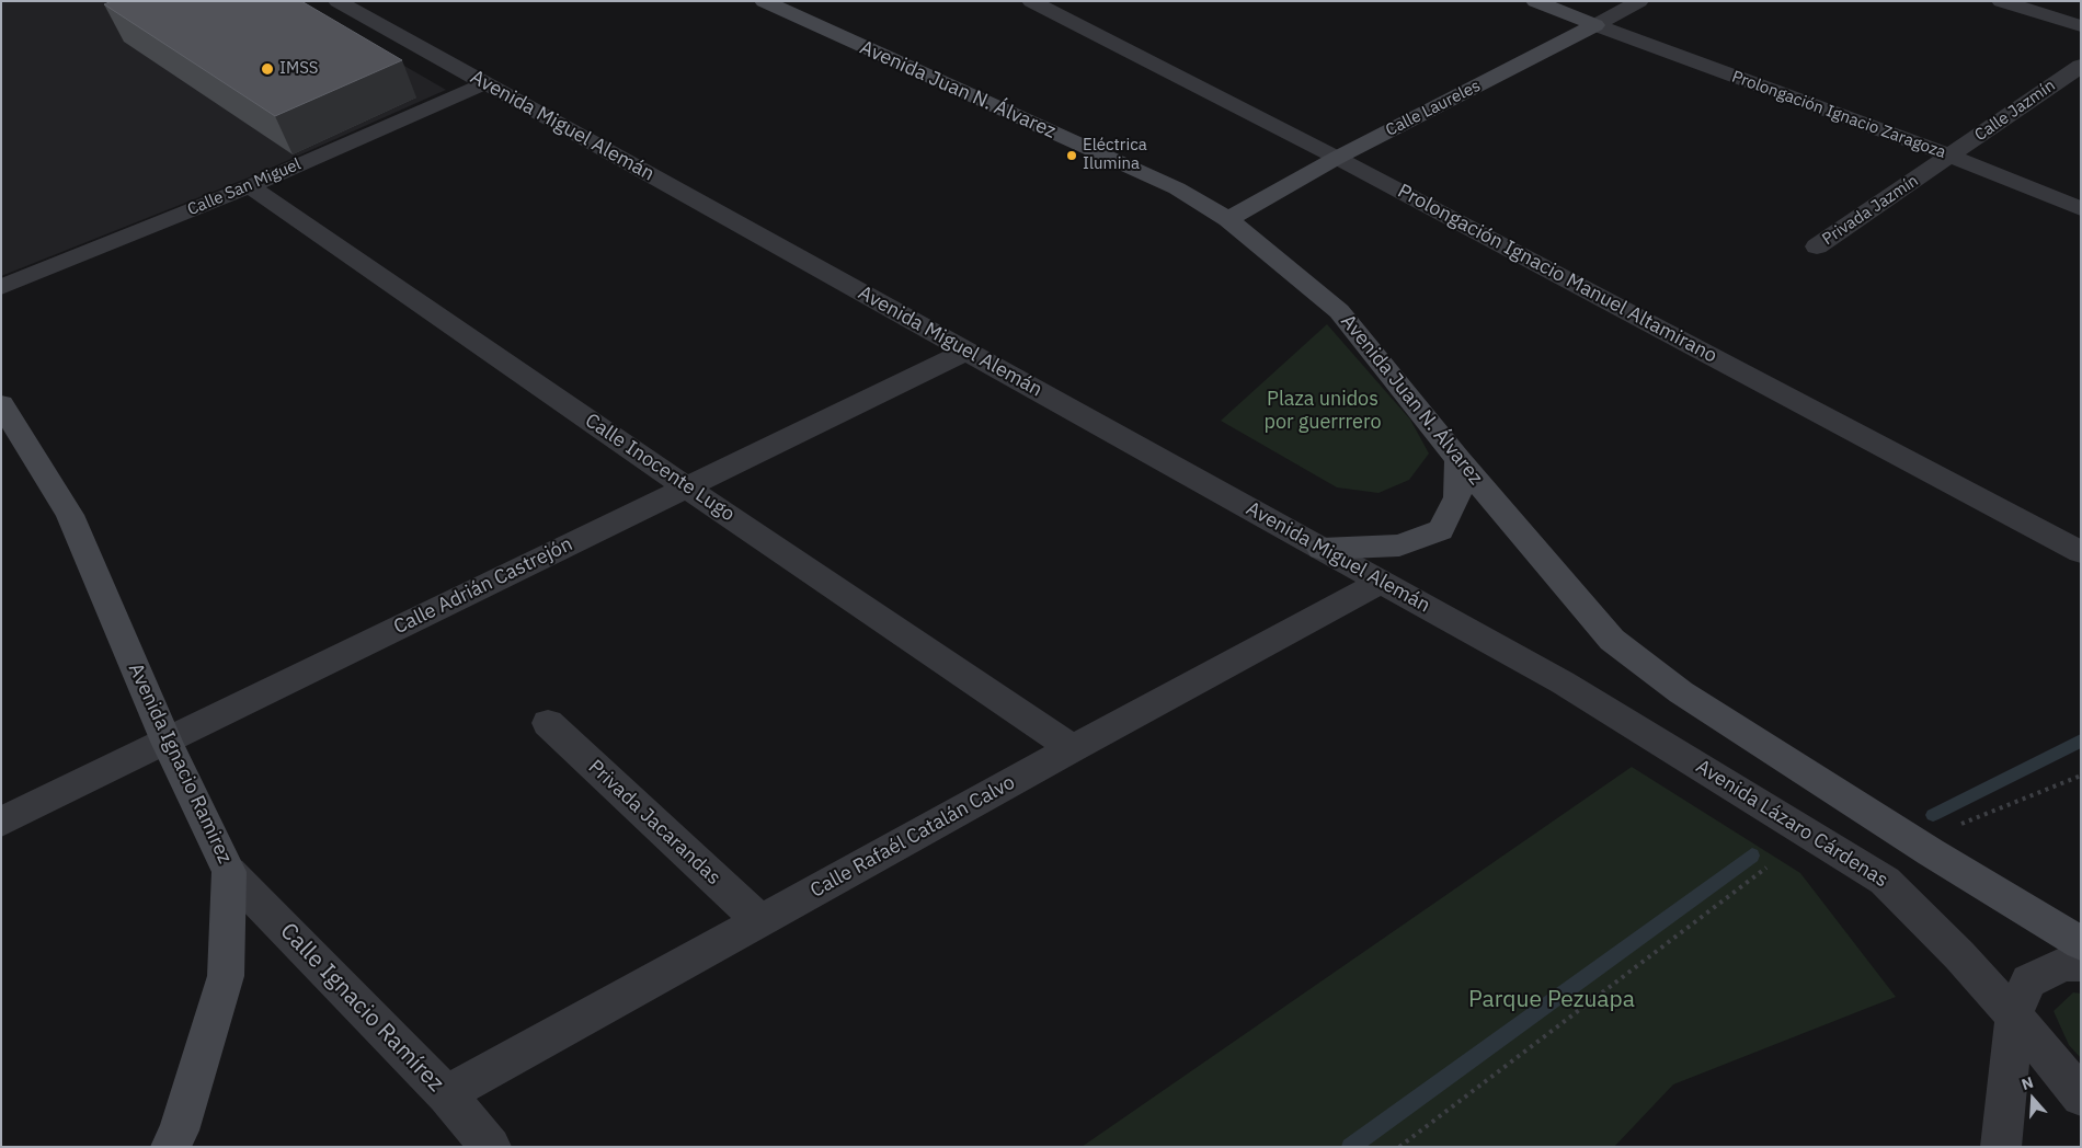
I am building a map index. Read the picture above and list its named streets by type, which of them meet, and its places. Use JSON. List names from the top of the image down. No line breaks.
{"streets":{"main road":["Avenida Juan N. Álvarez","Calle Laureles","Avenida Ignacio Ramirez"],"street":["Calle Jazmín","Prolongación Ignacio Zaragoza","Avenida Miguel Alemán","Calle San Miguel","Privada Jazmín","Prolongación Ignacio Manuel Altamirano","Calle Inocente Lugo","Calle Adrián Castrejón","Privada Jacarandas","Avenida Lázaro Cárdenas","Calle Rafaél Catalán Calvo","Calle Ignacio Ramírez"]},"crossings":[["Avenida Juan N. Álvarez","Calle Laureles"],["Calle Laureles","Prolongación Ignacio Zaragoza"],["Calle Laureles","Prolongación Ignacio Manuel Altamirano"],["Calle Jazmín","Prolongación Ignacio Zaragoza"],["Calle Jazmín","Privada Jazmín"],["Prolongación Ignacio Zaragoza","Privada Jazmín"],["Avenida Miguel Alemán","Calle San Miguel"],["Avenida Miguel Alemán","Calle Adrián Castrejón"],["Avenida Miguel Alemán","Avenida Lázaro Cárdenas"],["Avenida Miguel Alemán","Calle Rafaél Catalán Calvo"],["Calle San Miguel","Calle Inocente Lugo"],["Calle Inocente Lugo","Calle Adrián Castrejón"],["Calle Inocente Lugo","Calle Rafaél Catalán Calvo"],["Calle Adrián Castrejón","Avenida Ignacio Ramirez"],["Avenida Ignacio Ramirez","Calle Ignacio Ramírez"],["Privada Jacarandas","Calle Rafaél Catalán Calvo"],["Calle Rafaél Catalán Calvo","Calle Ignacio Ramírez"]],"parks":["Plaza unidos por guerrrero","Parque Pezuapa"],"places":["IMSS","Eléctrica Ilumina"],"north":"top"}
